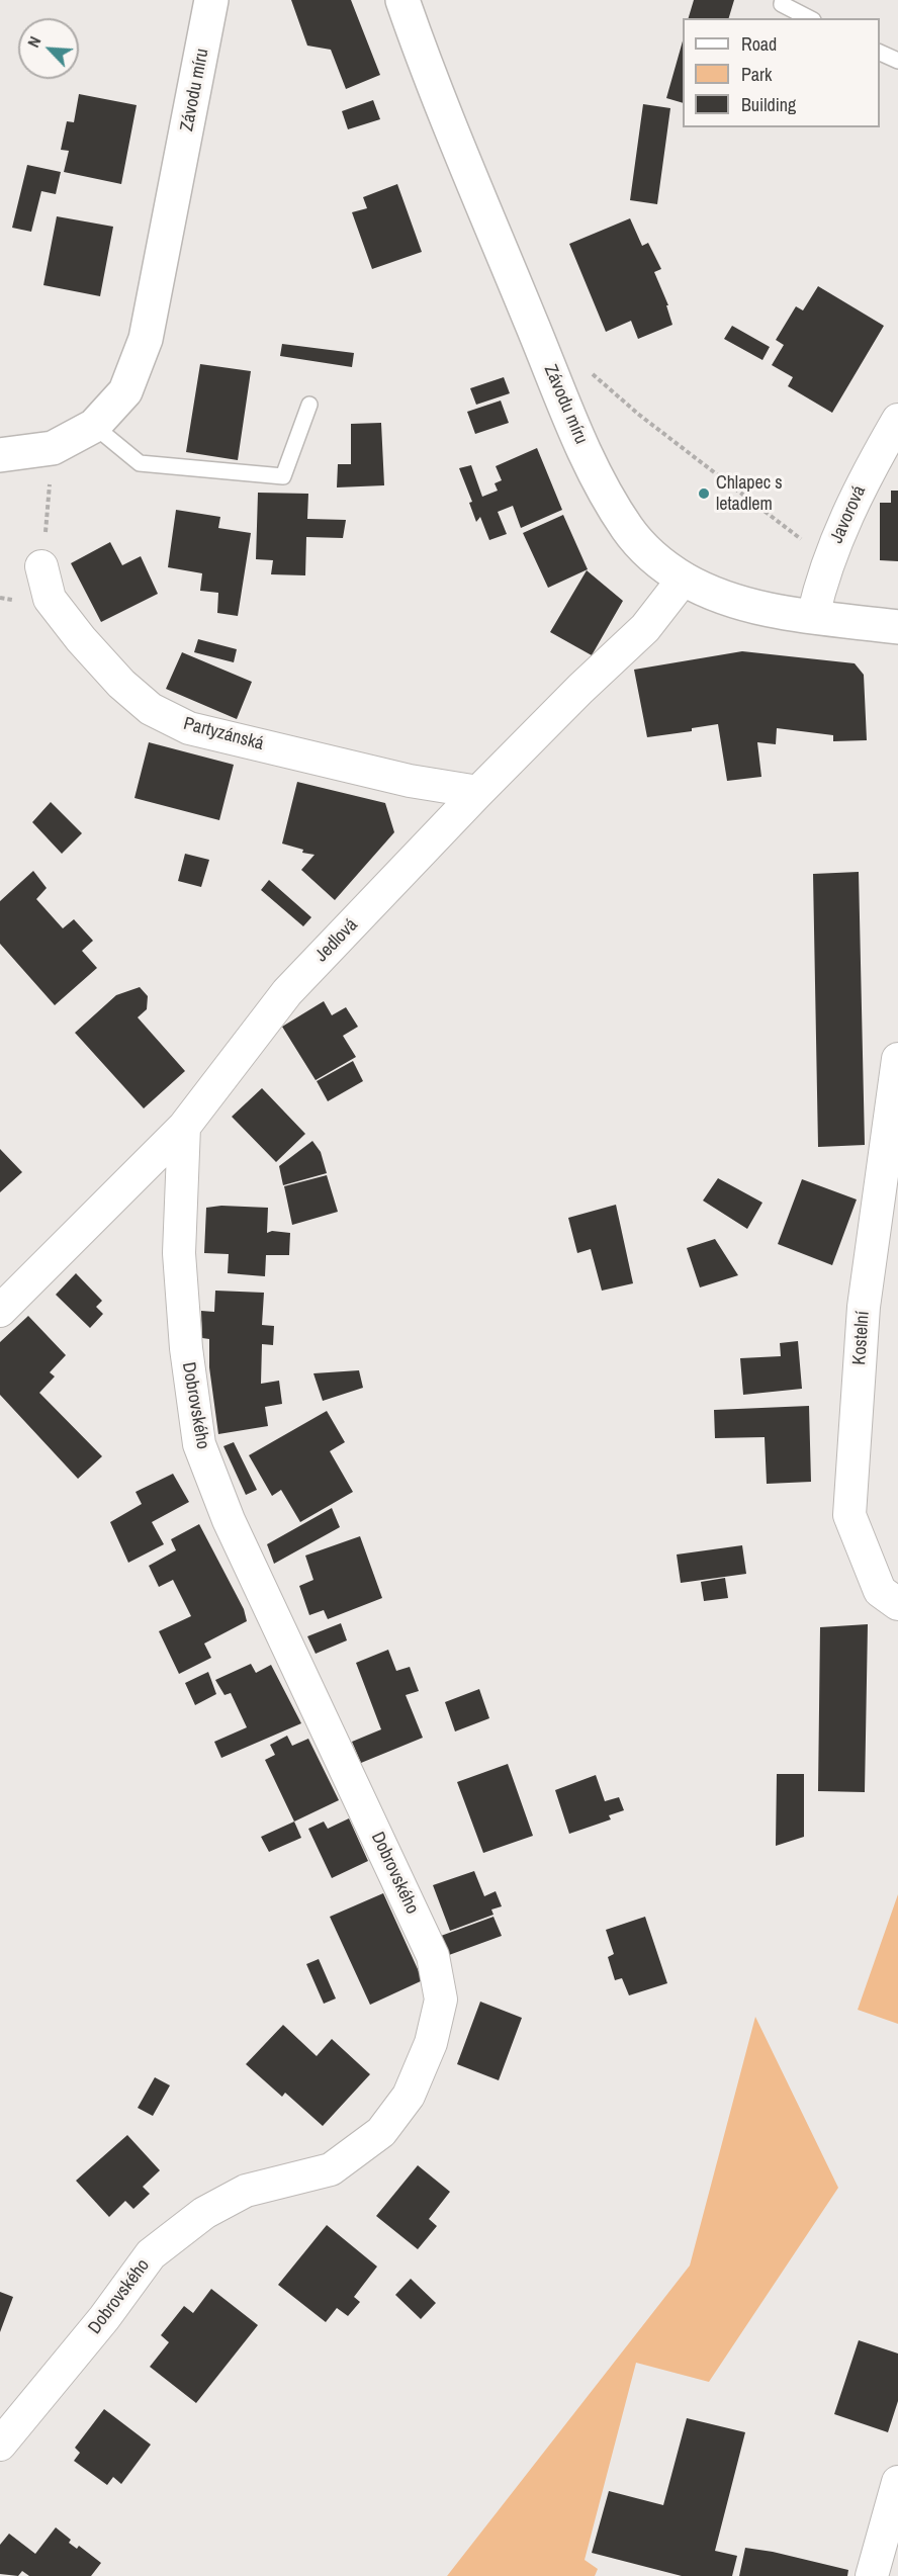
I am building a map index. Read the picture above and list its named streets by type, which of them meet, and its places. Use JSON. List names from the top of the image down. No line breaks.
{"streets":{"main road":["Závodu míru"],"street":["Javorová","Partyzánská","Jedlová","Kostelní","Dobrovského"]},"crossings":[["Závodu míru","Javorová"],["Závodu míru","Jedlová"],["Partyzánská","Jedlová"],["Jedlová","Dobrovského"]],"places":["Chlapec s letadlem"],"legend":["Road","Park","Building"],"north":"top left"}
